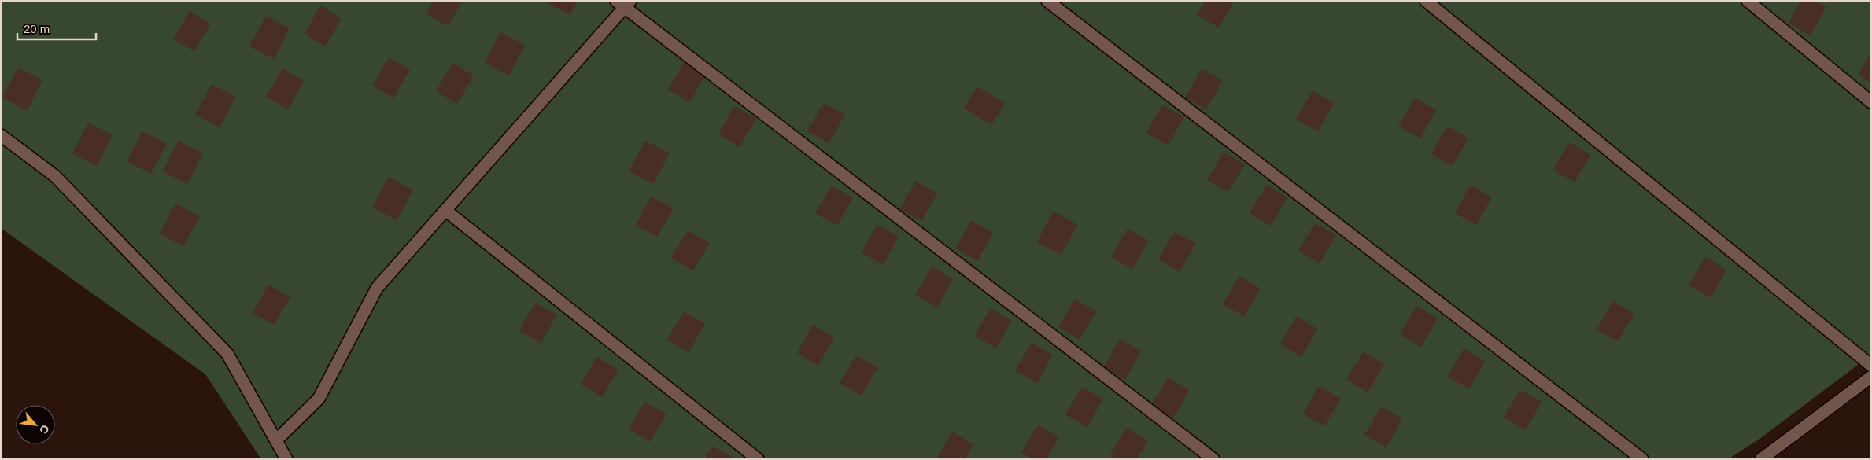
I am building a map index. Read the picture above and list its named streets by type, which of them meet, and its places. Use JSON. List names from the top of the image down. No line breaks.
{"scale_bar":"20 m","north":"bottom right"}
